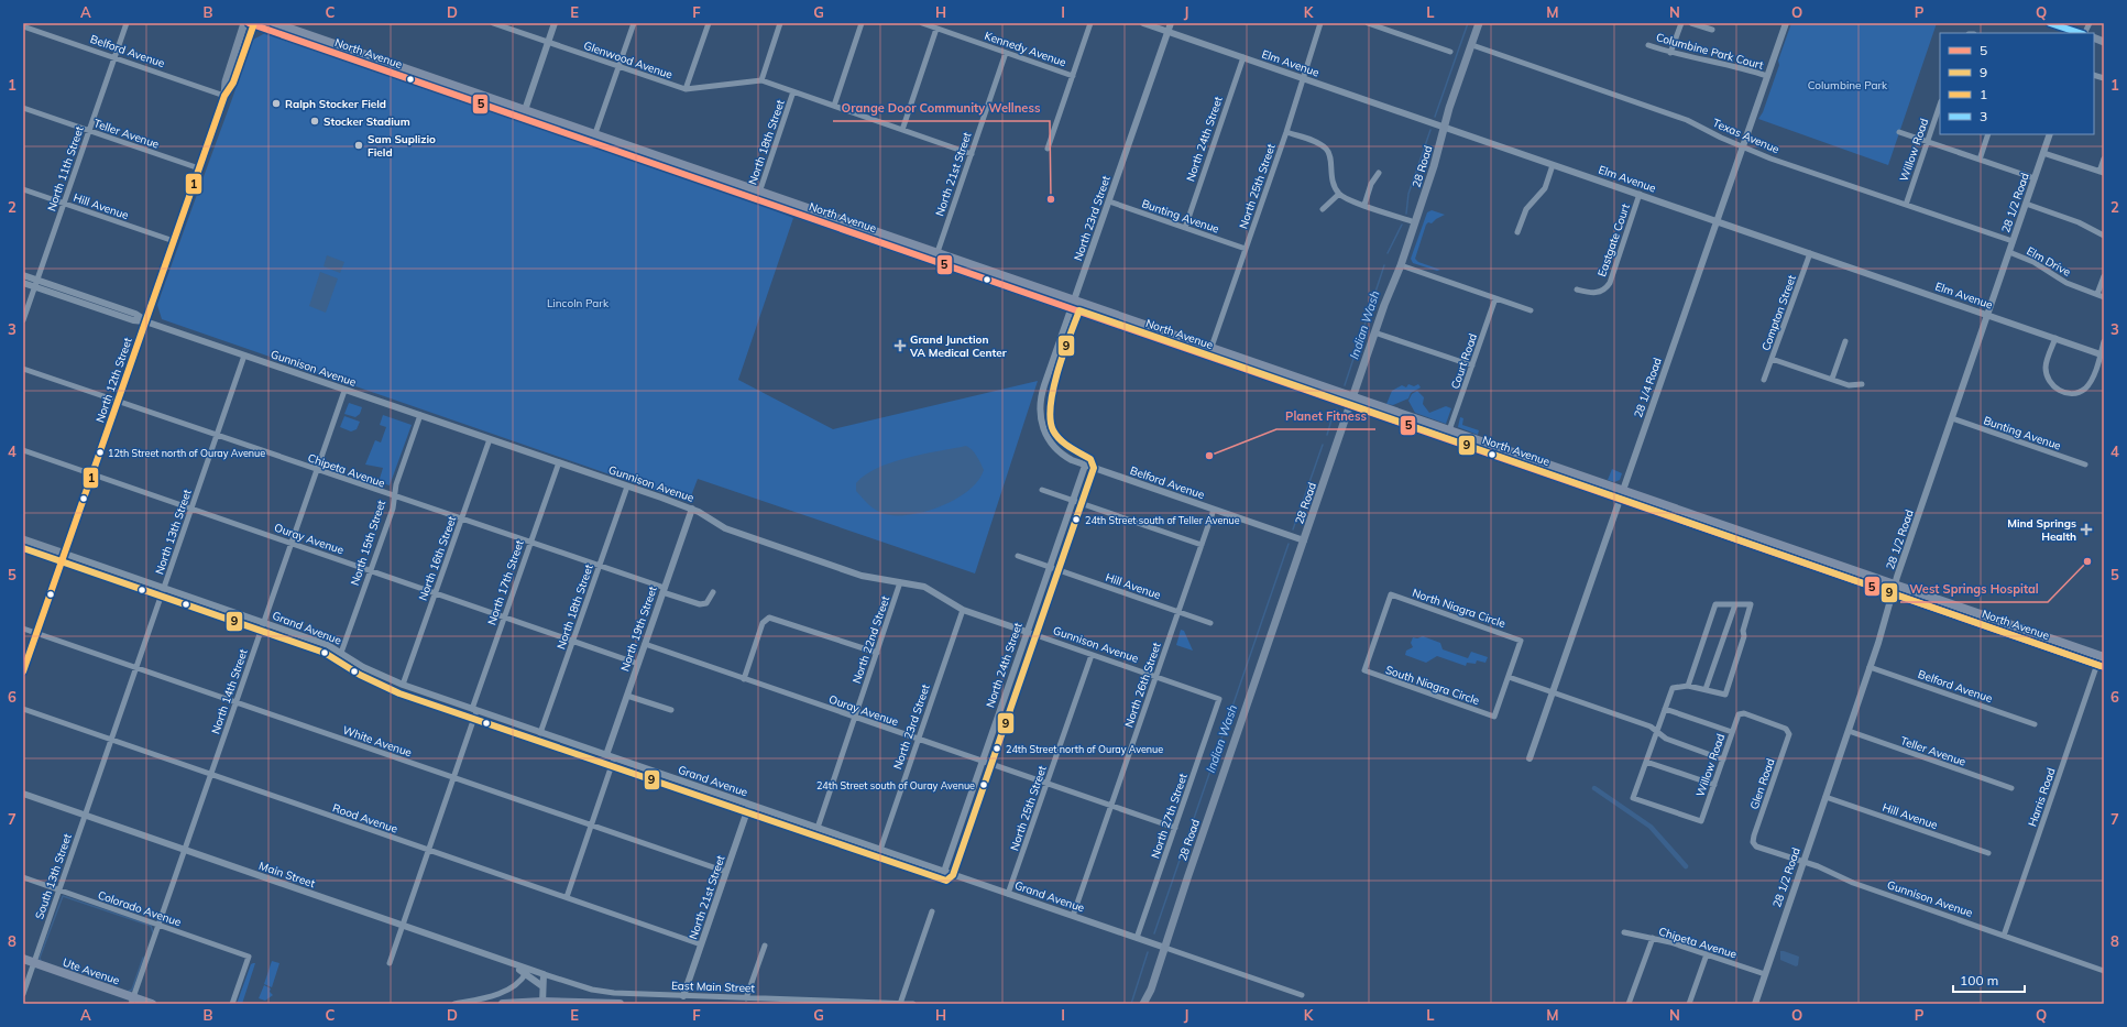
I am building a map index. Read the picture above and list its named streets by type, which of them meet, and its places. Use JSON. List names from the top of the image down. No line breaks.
{"streets":{"main road":["North Avenue","28 Road","North 12th Street","Grand Avenue","Ute Avenue"],"street":["Kennedy Avenue","Belford Avenue","Columbine Park Court","Glenwood Avenue","Elm Avenue","Teller Avenue","Texas Avenue","North 24th Street","North 18th Street","Willow Road","North 11th Street","North 21st Street","North 25th Street","28 1/2 Road","Hill Avenue","Bunting Avenue","North 23rd Street","Eastgate Court","Elm Drive","Compton Street","Court Road","Gunnison Avenue","28 1/4 Road","Chipeta Avenue","North 13th Street","Ouray Avenue","North 15th Street","North 16th Street","North 17th Street","North Niagra Circle","North 19th Street","North 22nd Street","North 26th Street","South Niagra Circle","North 14th Street","White Avenue","Glen Road","Harris Road","North 27th Street","Rood Avenue","Main Street","South 13th Street","Colorado Avenue","East Main Street"]},"crossings":[["Kennedy Avenue","North 21st Street"],["Belford Avenue","North 24th Street"],["Belford Avenue","28 Road"],["Belford Avenue","North 11th Street"],["Belford Avenue","28 1/2 Road"],["Belford Avenue","North 23rd Street"],["Belford Avenue","North 12th Street"],["Belford Avenue","North 26th Street"],["Columbine Park Court","28 1/4 Road"],["North Avenue","North 18th Street"],["North Avenue","28 Road"],["North Avenue","North 21st Street"],["North Avenue","North 25th Street"],["North Avenue","28 1/2 Road"],["North Avenue","North 23rd Street"],["North Avenue","Court Road"],["North Avenue","North 12th Street"],["North Avenue","28 1/4 Road"],["North Avenue","Harris Road"],["Elm Avenue","North 24th Street"],["Elm Avenue","28 Road"],["Elm Avenue","North 25th Street"],["Elm Avenue","28 1/2 Road"],["Elm Avenue","North 23rd Street"],["Elm Avenue","Eastgate Court"],["Elm Avenue","Compton Street"],["Elm Avenue","28 1/4 Road"],["Teller Avenue","North 11th Street"],["Teller Avenue","28 1/2 Road"],["Teller Avenue","North 12th Street"],["Texas Avenue","Willow Road"],["Texas Avenue","28 Road"],["Texas Avenue","28 1/2 Road"],["Texas Avenue","28 1/4 Road"],["North 24th Street","Hill Avenue"],["North 24th Street","Bunting Avenue"],["North 24th Street","Gunnison Avenue"],["North 24th Street","Ouray Avenue"],["North 24th Street","Grand Avenue"],["North 18th Street","Gunnison Avenue"],["North 18th Street","Chipeta Avenue"],["North 18th Street","Ouray Avenue"],["North 18th Street","Grand Avenue"],["Willow Road","Glen Road"],["28 Road","Grand Avenue"],["North 11th Street","Hill Avenue"],["North 11th Street","Gunnison Avenue"],["North 21st Street","Grand Avenue"],["North 21st Street","White Avenue"],["North 21st Street","Rood Avenue"],["North 21st Street","East Main Street"],["North 25th Street","Bunting Avenue"],["North 25th Street","Gunnison Avenue"],["North 25th Street","Ouray Avenue"],["North 25th Street","Grand Avenue"],["28 1/2 Road","Hill Avenue"],["28 1/2 Road","Bunting Avenue"],["28 1/2 Road","Elm Drive"],["28 1/2 Road","Gunnison Avenue"],["28 1/2 Road","Chipeta Avenue"],["Hill Avenue","North 12th Street"],["Hill Avenue","North 26th Street"],["Bunting Avenue","North 23rd Street"],["North 23rd Street","Gunnison Avenue"],["North 23rd Street","Ouray Avenue"],["North 23rd Street","Grand Avenue"],["Gunnison Avenue","North 12th Street"],["Gunnison Avenue","North 13th Street"],["Gunnison Avenue","North 15th Street"],["Gunnison Avenue","North 16th Street"],["Gunnison Avenue","North 17th Street"],["Gunnison Avenue","North 19th Street"],["Gunnison Avenue","North 22nd Street"],["Gunnison Avenue","North 26th Street"],["Gunnison Avenue","North 14th Street"],["Gunnison Avenue","Glen Road"],["Gunnison Avenue","Harris Road"],["Gunnison Avenue","North 27th Street"],["North 12th Street","Chipeta Avenue"],["North 12th Street","Ouray Avenue"],["North 12th Street","Grand Avenue"],["North 12th Street","White Avenue"],["Chipeta Avenue","North 13th Street"],["Chipeta Avenue","North 15th Street"],["Chipeta Avenue","North 16th Street"],["Chipeta Avenue","North 17th Street"],["Chipeta Avenue","North 19th Street"],["Chipeta Avenue","North 14th Street"],["North 13th Street","Ouray Avenue"],["North 13th Street","Grand Avenue"],["North 13th Street","White Avenue"],["North 13th Street","Rood Avenue"],["North 13th Street","Main Street"],["North 13th Street","South 13th Street"],["Ouray Avenue","North 15th Street"],["Ouray Avenue","North 16th Street"],["Ouray Avenue","North 17th Street"],["Ouray Avenue","North 19th Street"],["Ouray Avenue","North 22nd Street"],["Ouray Avenue","North 26th Street"],["Ouray Avenue","North 14th Street"],["Ouray Avenue","North 27th Street"],["North 15th Street","Grand Avenue"],["North 16th Street","Grand Avenue"],["North 17th Street","Grand Avenue"],["North 17th Street","White Avenue"],["North 17th Street","Rood Avenue"],["North 17th Street","Main Street"],["North Niagra Circle","South Niagra Circle"],["Grand Avenue","North 19th Street"],["Grand Avenue","North 22nd Street"],["Grand Avenue","North 26th Street"],["Grand Avenue","North 14th Street"],["Grand Avenue","North 27th Street"],["North 14th Street","White Avenue"],["North 14th Street","Rood Avenue"],["North 14th Street","Main Street"],["North 14th Street","Colorado Avenue"],["North 14th Street","Ute Avenue"],["Main Street","South 13th Street"],["Main Street","East Main Street"],["South 13th Street","Colorado Avenue"],["South 13th Street","Ute Avenue"]],"water":["Indian Wash"],"parks":["Columbine Park","Lincoln Park"],"places":{"other":["Ralph Stocker Field","Stocker Stadium","Sam Suplizio Field","Orange Door Community Wellness","12th Street north of Ouray Avenue","Planet Fitness","24th Street south of Teller Avenue","West Springs Hospital","24th Street north of Ouray Avenue","24th Street south of Ouray Avenue"],"health":["Grand Junction VA Medical Center","Mind Springs Health"]},"lines":["transit line 5","transit line 1","transit line 3","transit line 9"],"legend":["5","9","1","3"],"scale_bar":"100 m","grid":{"columns":["A","B","C","D","E","F","G","H","I","J","K","L","M","N","O","P","Q"],"rows":["1","2","3","4","5","6","7","8"]}}
